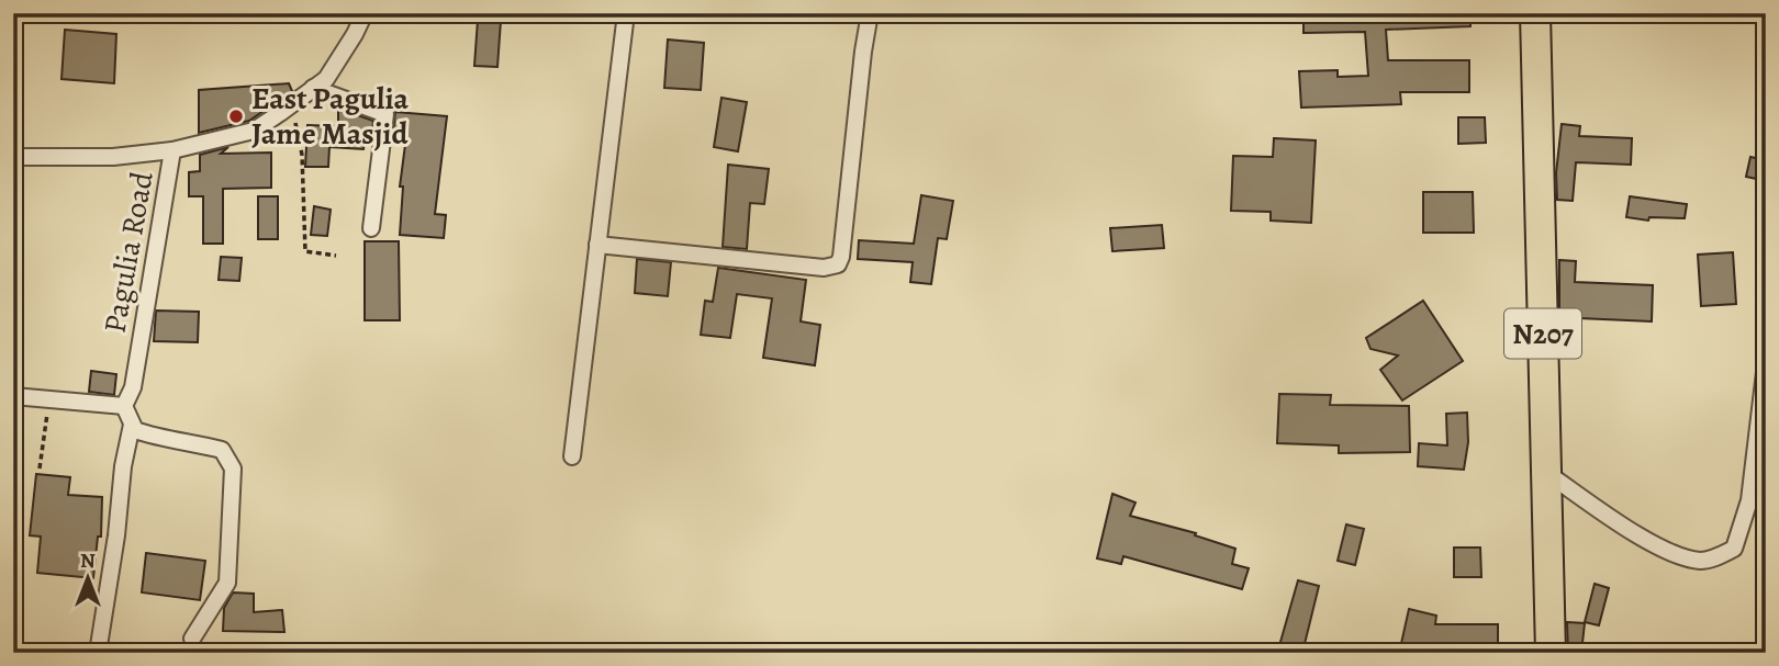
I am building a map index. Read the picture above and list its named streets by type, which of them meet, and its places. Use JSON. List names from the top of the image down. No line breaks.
{"streets":{"highway":["N207"],"street":["Pagulia Road"]},"places":["East Pagulia Jame Masjid"],"north":"top"}
